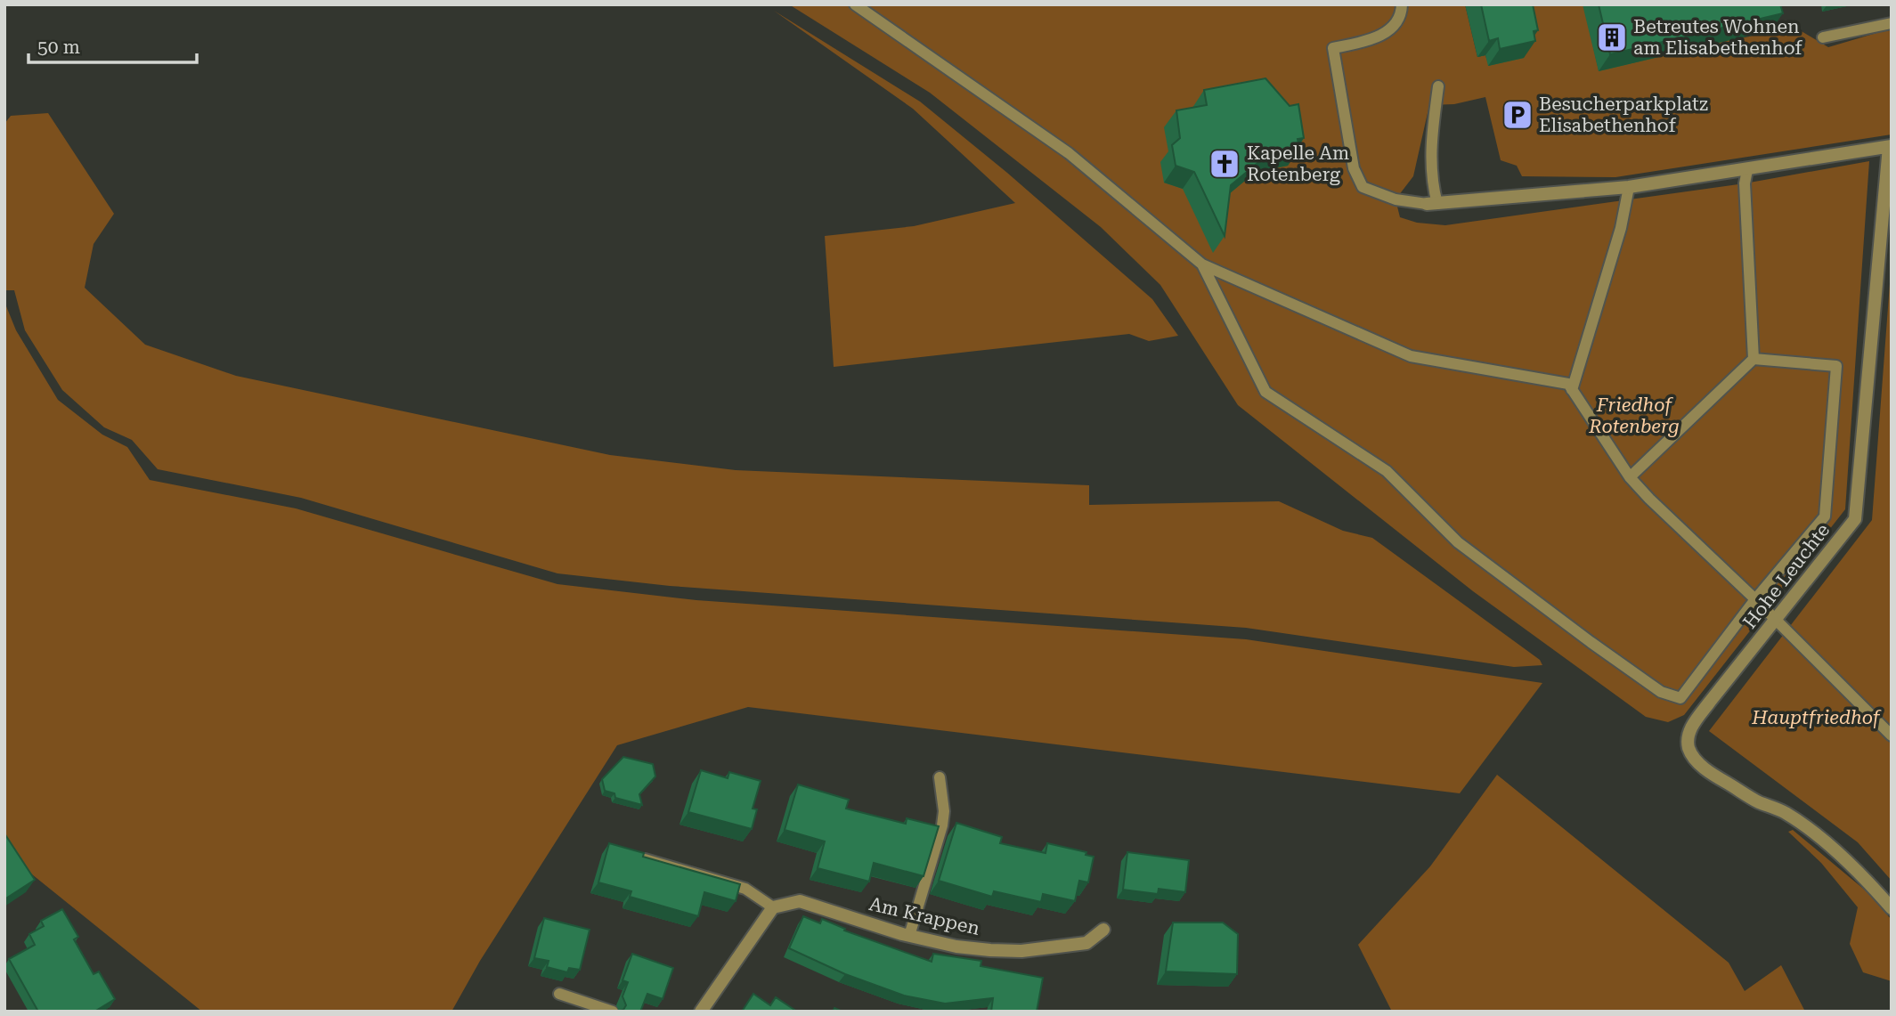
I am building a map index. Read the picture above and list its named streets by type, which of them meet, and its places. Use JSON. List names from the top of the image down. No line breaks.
{"streets":{"street":["Hohe Leuchte","Am Krappen"]},"parks":["Friedhof Rotenberg","Hauptfriedhof"],"places":{"building":["Betreutes Wohnen am Elisabethenhof"],"parking":["Besucherparkplatz Elisabethenhof"],"church":["Kapelle Am Rotenberg"]},"scale_bar":"50 m"}
